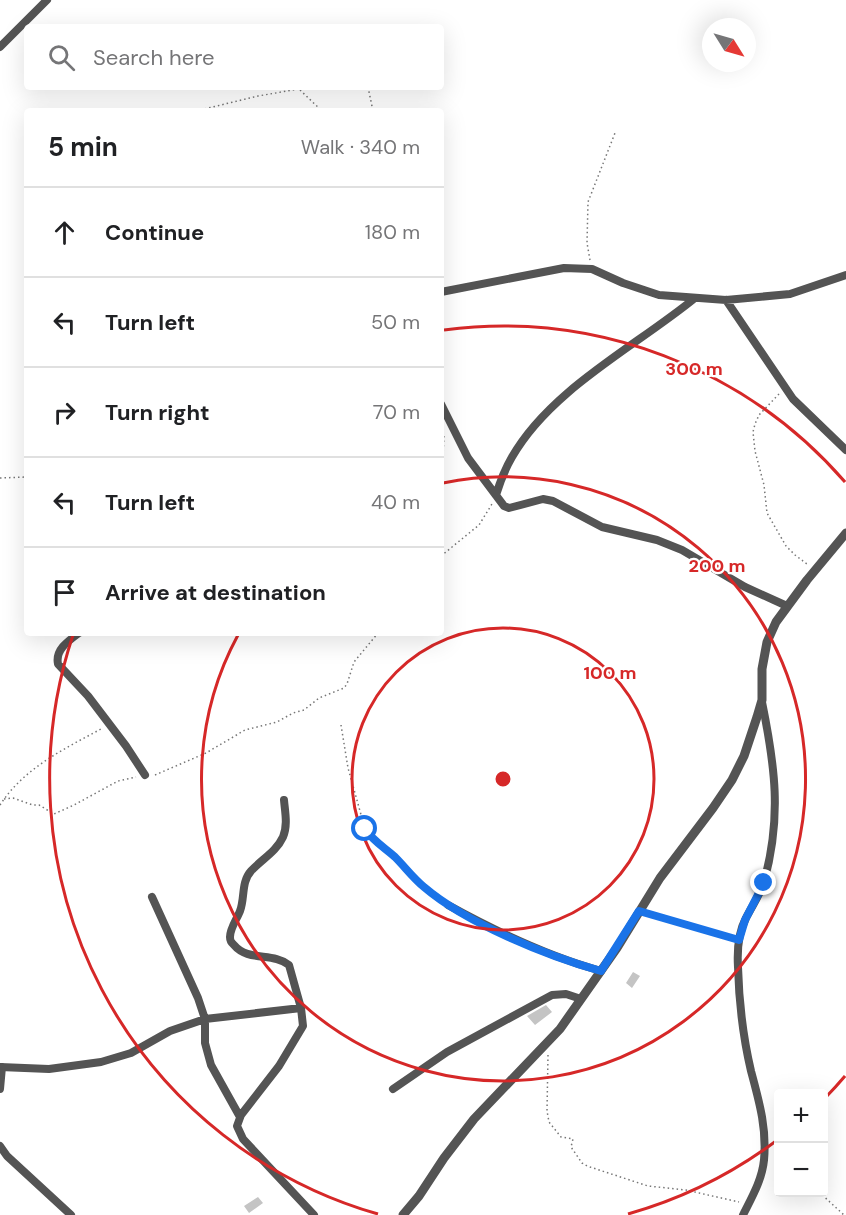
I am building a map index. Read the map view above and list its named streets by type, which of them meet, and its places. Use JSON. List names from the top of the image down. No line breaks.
{"north":"bottom right","page":{"search":"Search here","heading":["5 min","Walk · 340 m"],"list":[["Continue","180 m"],["Turn left","50 m"],["Turn right","70 m"],["Turn left","40 m"],"Arrive at destination"],"map_buttons":["+","−"]},"rings":["300 m","200 m","100 m"]}
